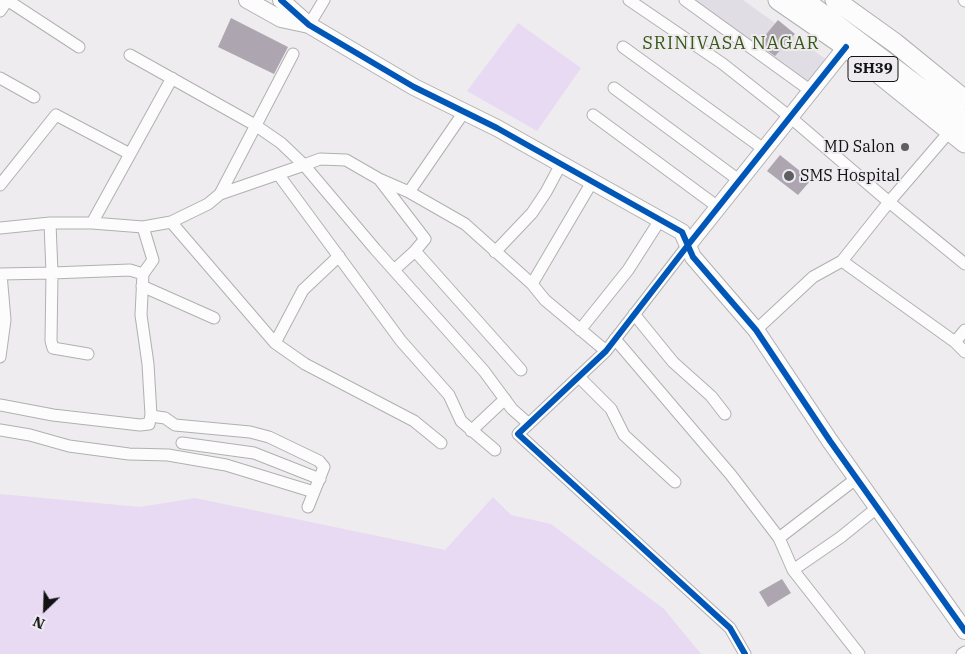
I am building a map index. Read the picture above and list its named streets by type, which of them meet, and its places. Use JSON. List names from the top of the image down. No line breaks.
{"streets":{"main road":["SH39"]},"districts":["SRINIVASA NAGAR"],"places":["MD Salon","SMS Hospital"],"north":"bottom left"}
